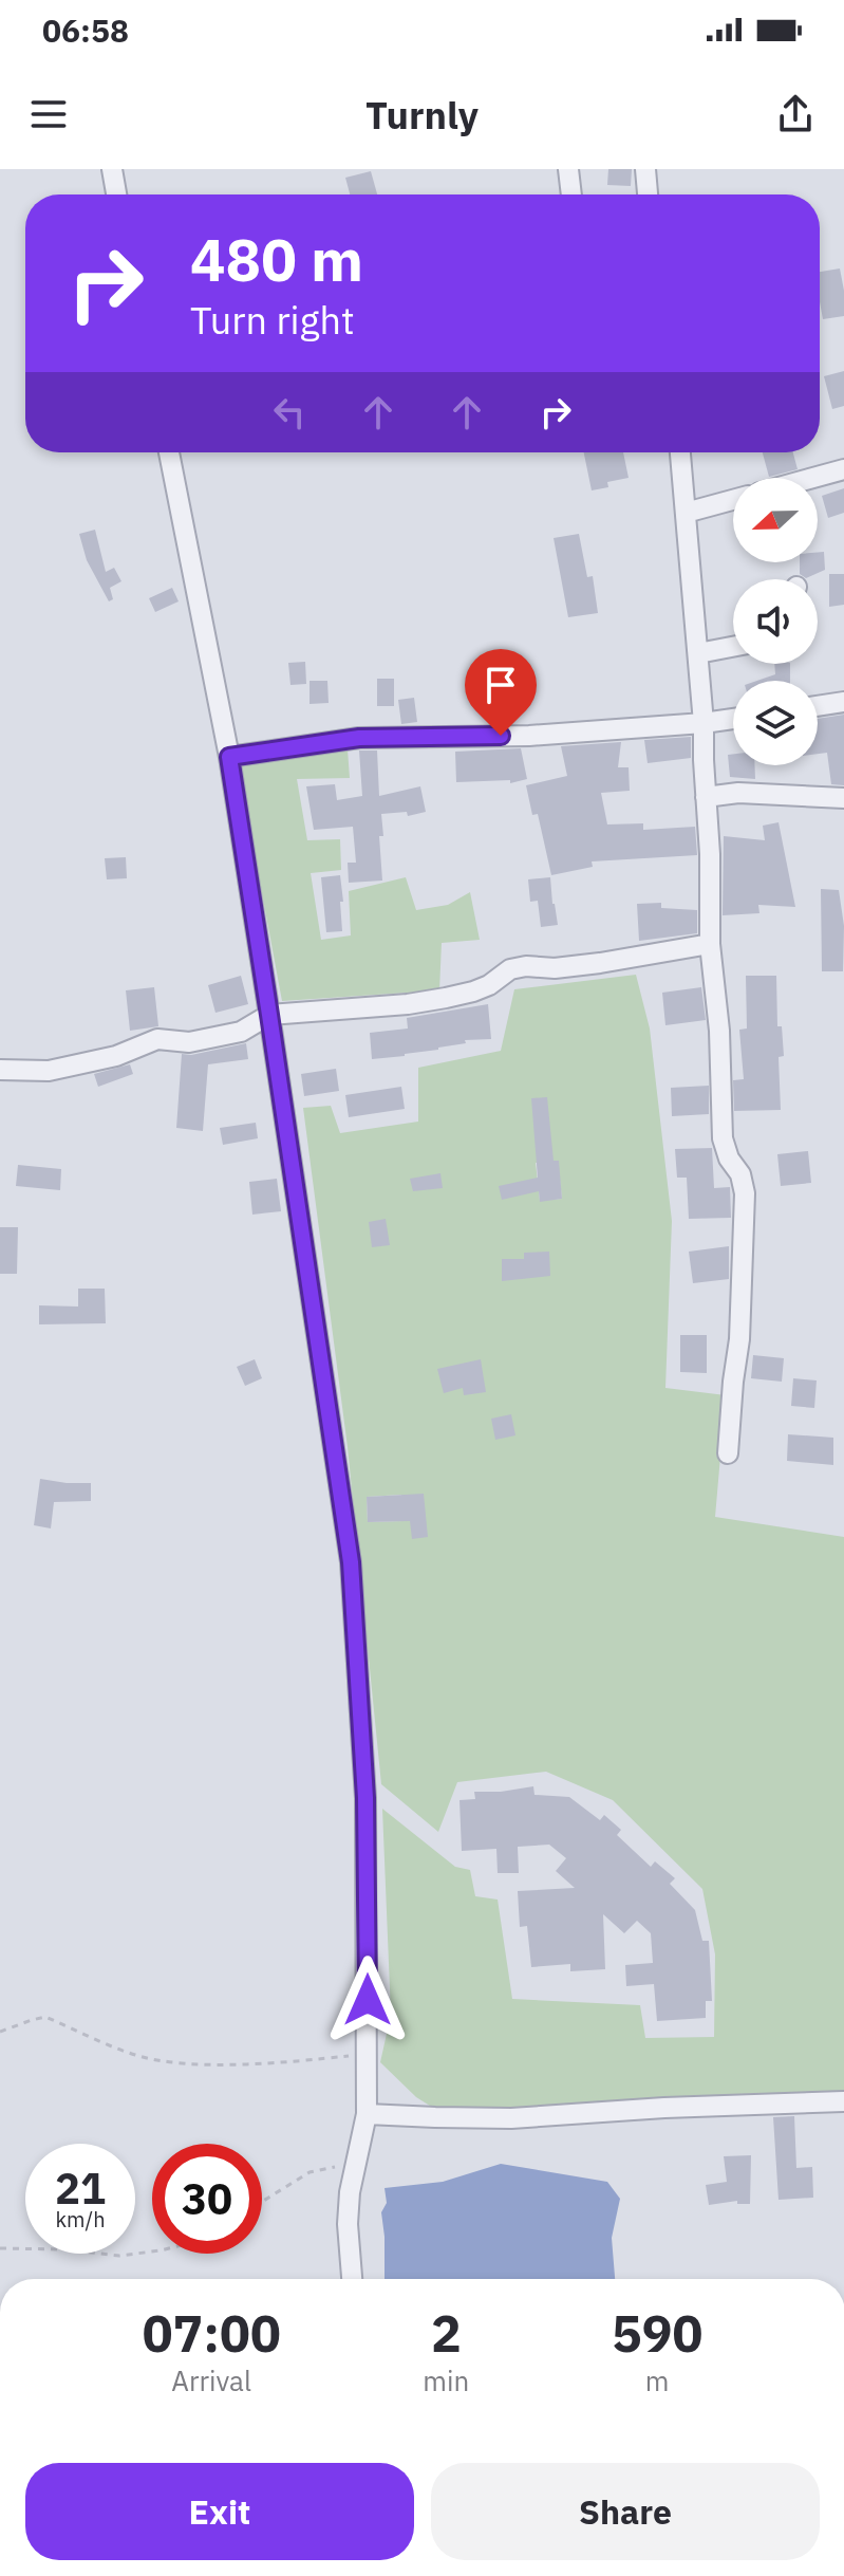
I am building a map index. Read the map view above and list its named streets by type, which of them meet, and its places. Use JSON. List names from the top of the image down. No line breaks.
{"north":"left","page":{"status":"06:58","header":"Turnly","turn":["480 m","Turn right"],"speed":"21 km/h","limit":"30","eta":["07:00","Arrival","2","min","590","m"],"buttons":["Exit","Share"]}}
